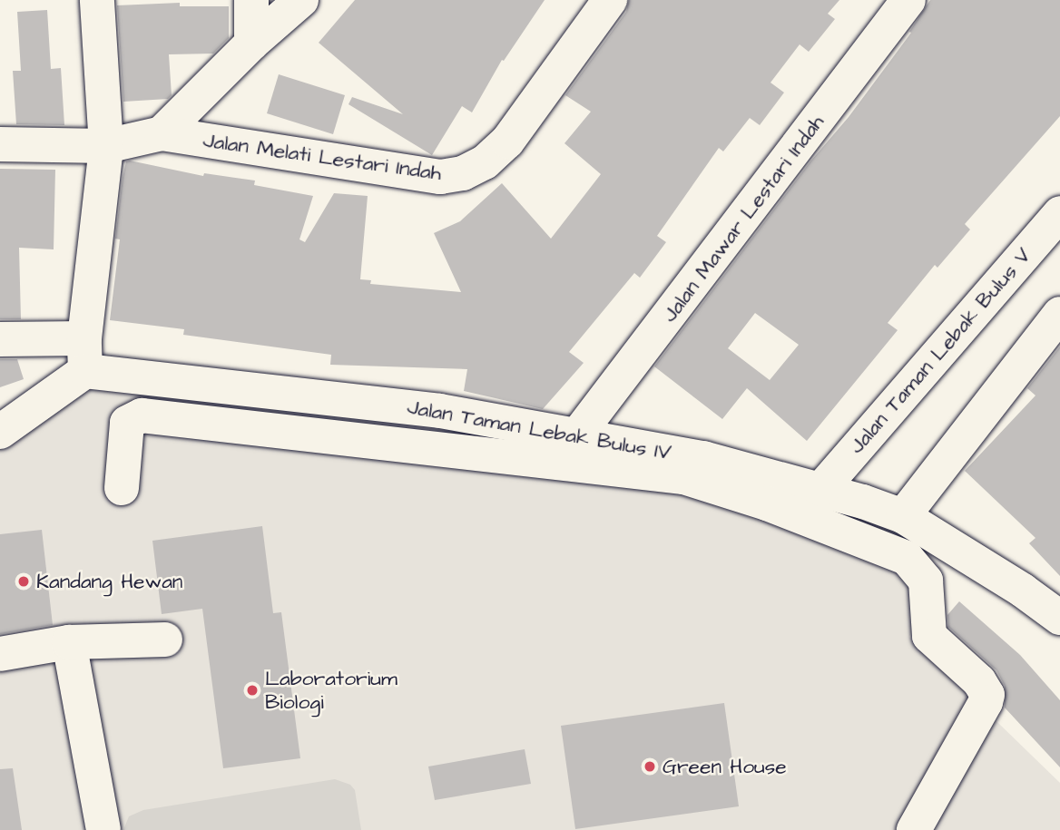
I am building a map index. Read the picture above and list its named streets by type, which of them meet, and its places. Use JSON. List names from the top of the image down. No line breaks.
{"streets":{"street":["Jalan Melati Lestari Indah","Jalan Mawar Lestari Indah","Jalan Taman Lebak Bulus V","Jalan Taman Lebak Bulus IV"]},"crossings":[["Jalan Mawar Lestari Indah","Jalan Taman Lebak Bulus IV"],["Jalan Taman Lebak Bulus V","Jalan Taman Lebak Bulus IV"]],"places":["Kandang Hewan","Laboratorium Biologi","Green House"]}
